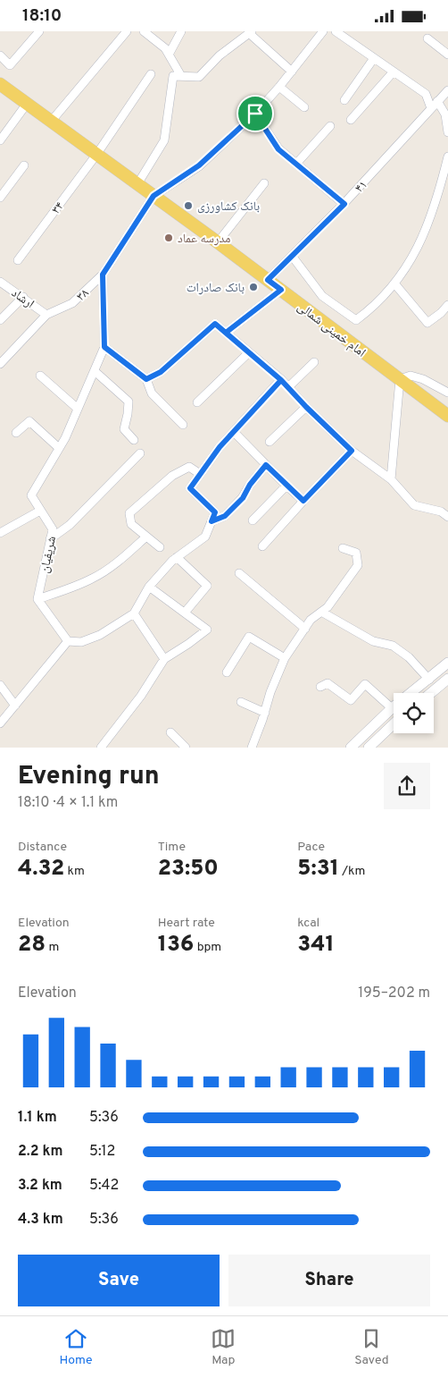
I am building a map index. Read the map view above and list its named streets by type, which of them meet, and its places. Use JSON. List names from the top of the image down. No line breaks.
{"streets":{"main road":["امام خمینی شمالی"],"street":["۴۱","۳۴","۳۸","ارشاد","شریفیان"]},"crossings":[["۴۱","امام خمینی شمالی"],["۳۴","امام خمینی شمالی"],["۳۸","ارشاد"],["۳۸","امام خمینی شمالی"]],"places":["بانک کشاورزی","مدرسه عماد","بانک صادرات"],"page":{"status":"18:10","heading":["Evening run","18:10 · 4 × 1.1 km"],"stats":[["Distance","4.32 km"],["Time","23:50"],["Pace","5:31 /km"],["Elevation","28 m"],["Heart rate","136 bpm"],["kcal","341"]],"chart":["Elevation","195–202 m"],"list":[{"name":"1.1 km","note":"5:36"},{"name":"2.2 km","note":"5:12"},{"name":"3.2 km","note":"5:42"},{"name":"4.3 km","note":"5:36"}],"buttons":["Save","Share"],"tabs":["Home","Map","Saved"]}}
